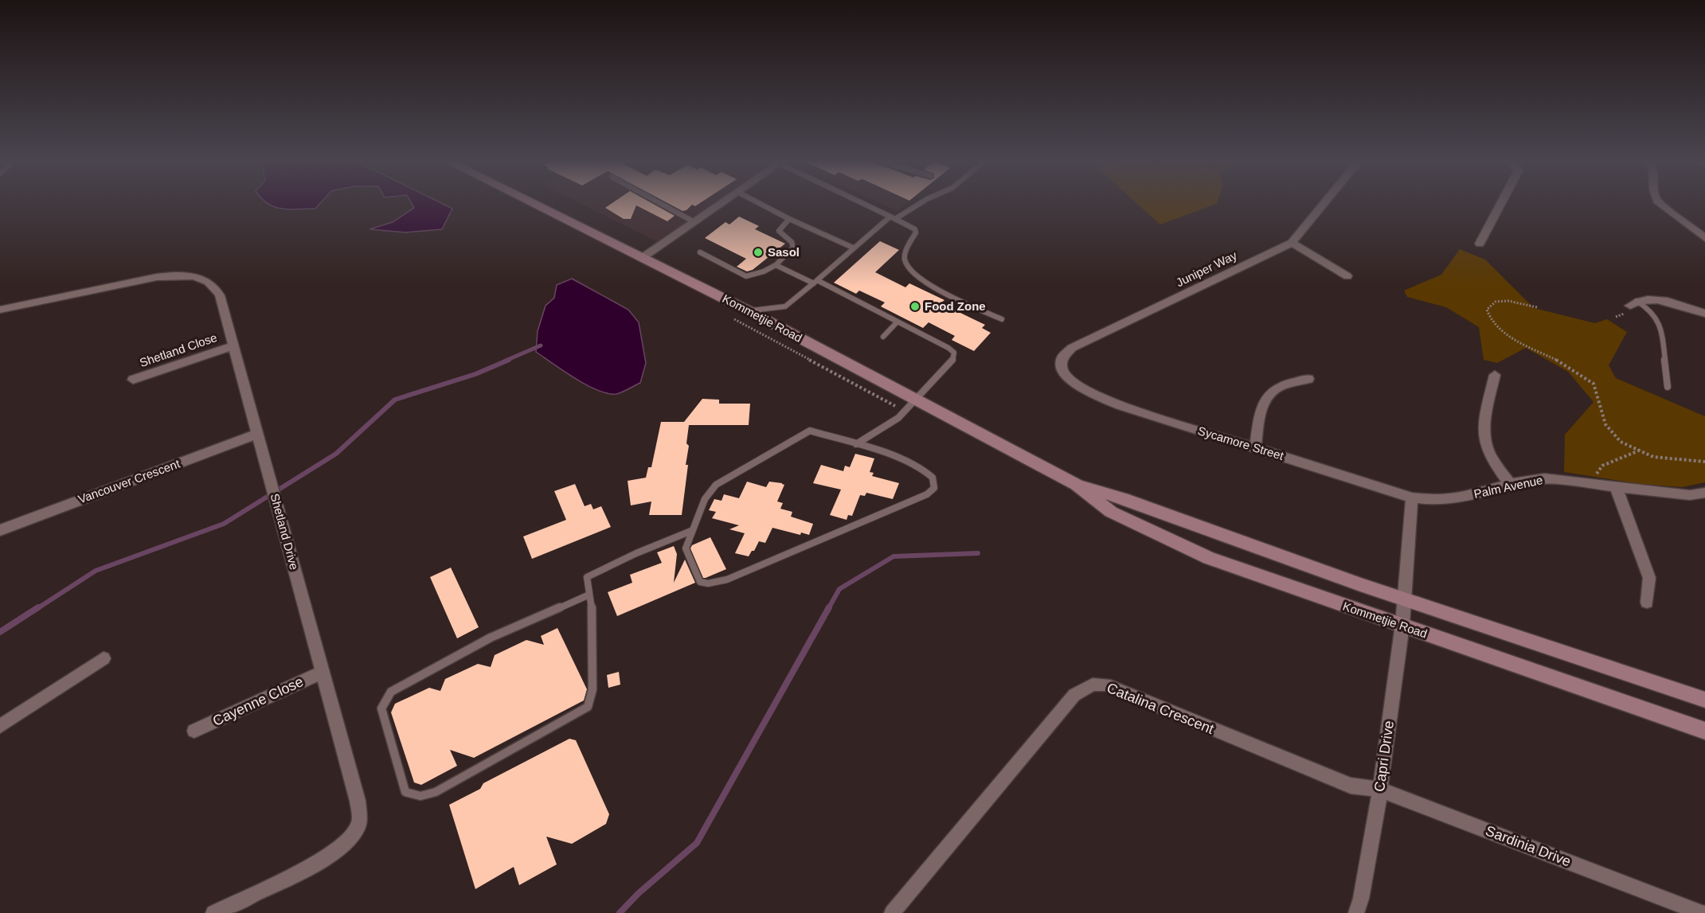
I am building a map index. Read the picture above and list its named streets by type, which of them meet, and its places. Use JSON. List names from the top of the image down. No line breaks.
{"streets":{"main road":["Kommetjie Road"],"street":["Juniper Way","Shetland Close","Sycamore Street","Vancouver Crescent","Palm Avenue","Shetland Drive","Cayenne Close","Catalina Crescent","Capri Drive","Sardinia Drive"]},"crossings":[["Juniper Way","Sycamore Street"],["Kommetjie Road","Capri Drive"],["Shetland Close","Shetland Drive"],["Sycamore Street","Palm Avenue"],["Vancouver Crescent","Shetland Drive"],["Shetland Drive","Cayenne Close"],["Catalina Crescent","Capri Drive"],["Catalina Crescent","Sardinia Drive"],["Capri Drive","Sardinia Drive"]],"places":["Sasol","Food Zone"]}
